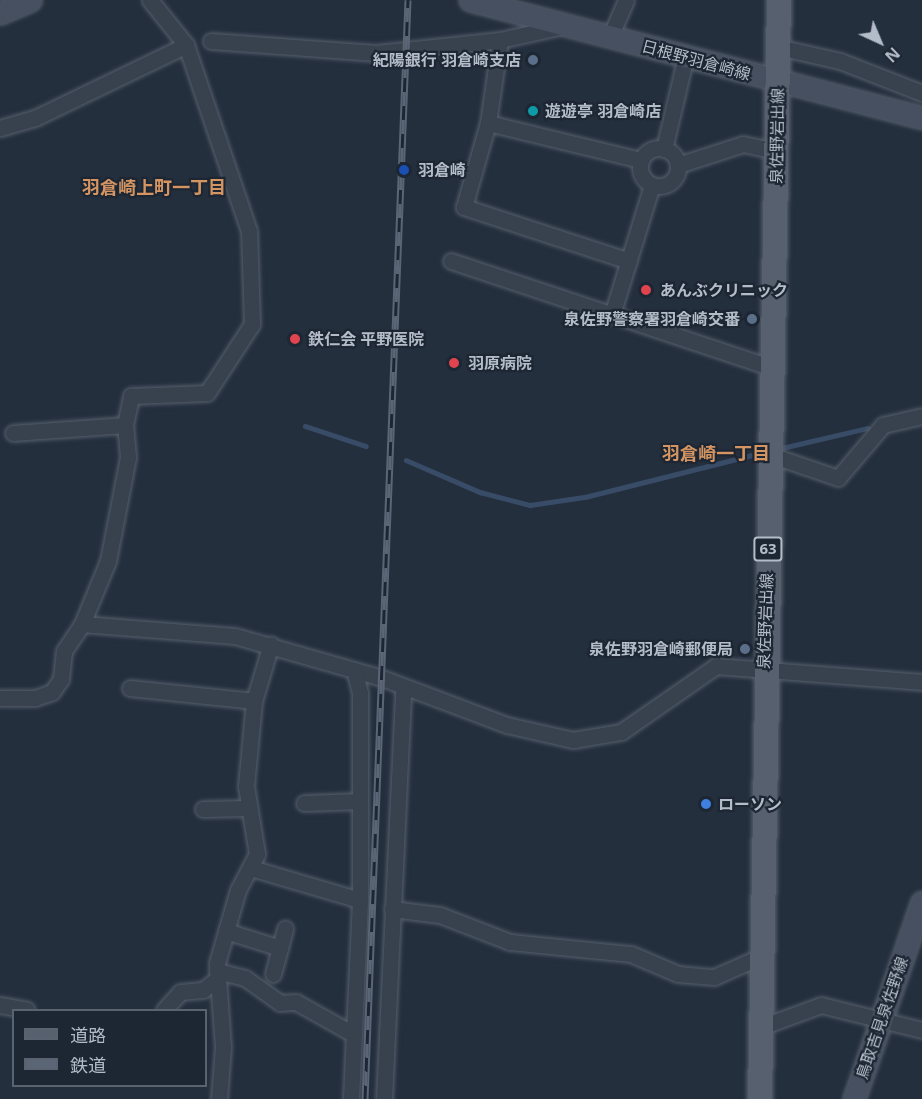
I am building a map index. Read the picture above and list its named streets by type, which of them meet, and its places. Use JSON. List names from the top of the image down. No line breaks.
{"streets":{"main road":["日根野羽倉崎線","泉佐野岩出線","63","鳥取吉見泉佐野線"]},"crossings":[["日根野羽倉崎線","泉佐野岩出線"]],"districts":["羽倉崎上町一丁目","羽倉崎一丁目"],"places":["紀陽銀行 羽倉崎支店","遊遊亭 羽倉崎店","羽倉崎","あんぶクリニック","泉佐野警察署羽倉崎交番","鉄仁会 平野医院","羽原病院","泉佐野羽倉崎郵便局","ローソン"],"legend":["道路","鉄道"],"north":"bottom right"}
